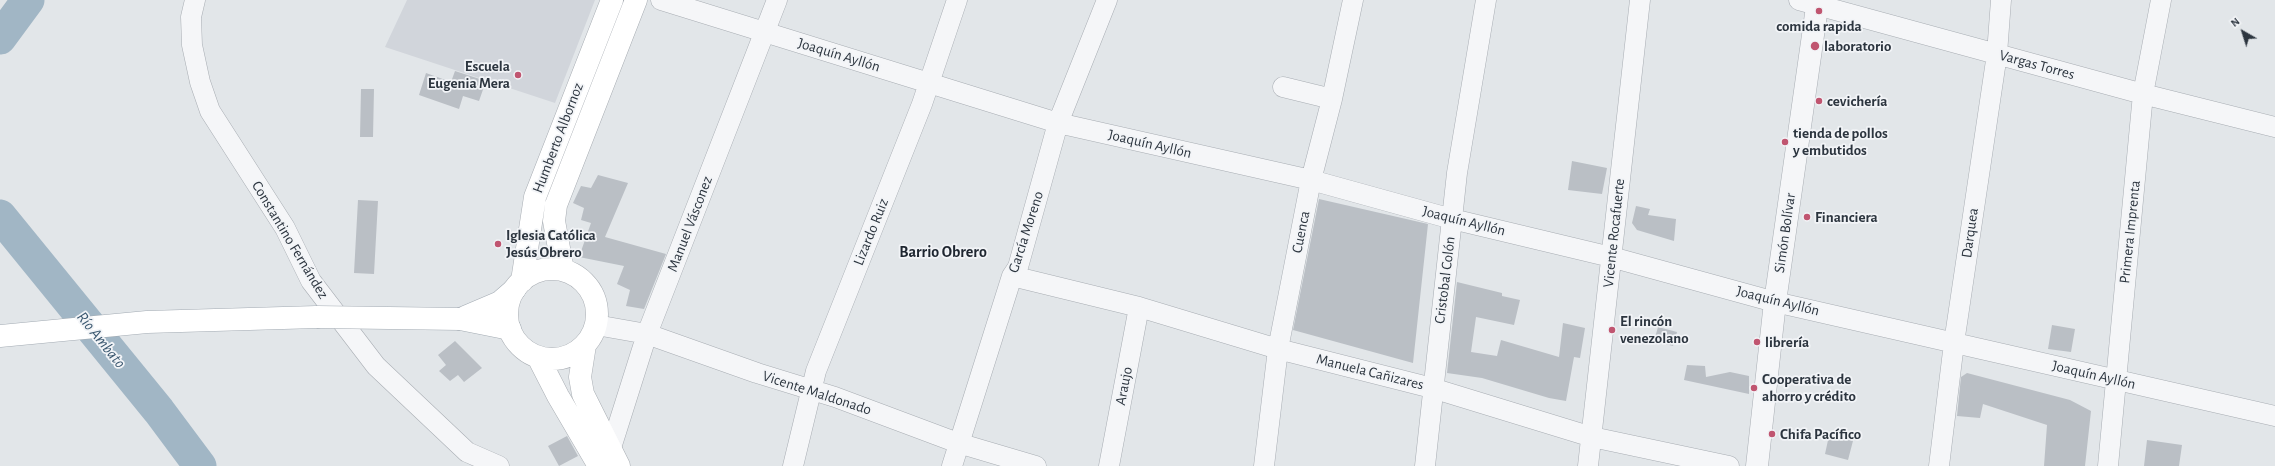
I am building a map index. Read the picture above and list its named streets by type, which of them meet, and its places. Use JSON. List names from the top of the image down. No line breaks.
{"streets":{"main road":["Humberto Albornoz"],"street":["Joaquín Ayllón","Vargas Torres","Manuel Vásconez","Lizardo Ruiz","García Moreno","Cuenca","Primera Imprenta","Vicente Rocafuerte","Simón Bolívar","Darquea","Constantino Fernández","Cristobal Colón","Manuela Cañizares","Araujo","Vicente Maldonado"]},"crossings":[["Joaquín Ayllón","Manuel Vásconez"],["Joaquín Ayllón","Lizardo Ruiz"],["Joaquín Ayllón","García Moreno"],["Joaquín Ayllón","Cuenca"],["Joaquín Ayllón","Primera Imprenta"],["Joaquín Ayllón","Vicente Rocafuerte"],["Joaquín Ayllón","Simón Bolívar"],["Joaquín Ayllón","Darquea"],["Joaquín Ayllón","Cristobal Colón"],["Vargas Torres","Primera Imprenta"],["Vargas Torres","Simón Bolívar"],["Vargas Torres","Darquea"],["Humberto Albornoz","Vicente Maldonado"],["Manuel Vásconez","Vicente Maldonado"],["Lizardo Ruiz","Vicente Maldonado"],["García Moreno","Manuela Cañizares"],["García Moreno","Vicente Maldonado"],["Cuenca","Manuela Cañizares"],["Vicente Rocafuerte","Manuela Cañizares"],["Cristobal Colón","Manuela Cañizares"],["Manuela Cañizares","Araujo"]],"districts":["Barrio Obrero"],"water":["Río Ambato"],"places":["comida rapida","laboratorio","Escuela Eugenia Mera","cevichería","tienda de pollos y embutidos","Financiera","Iglesia Católica Jesús Obrero","El rincón venezolano","librería","Cooperativa de ahorro y crédito","Chifa Pacífico"],"north":"top left"}
